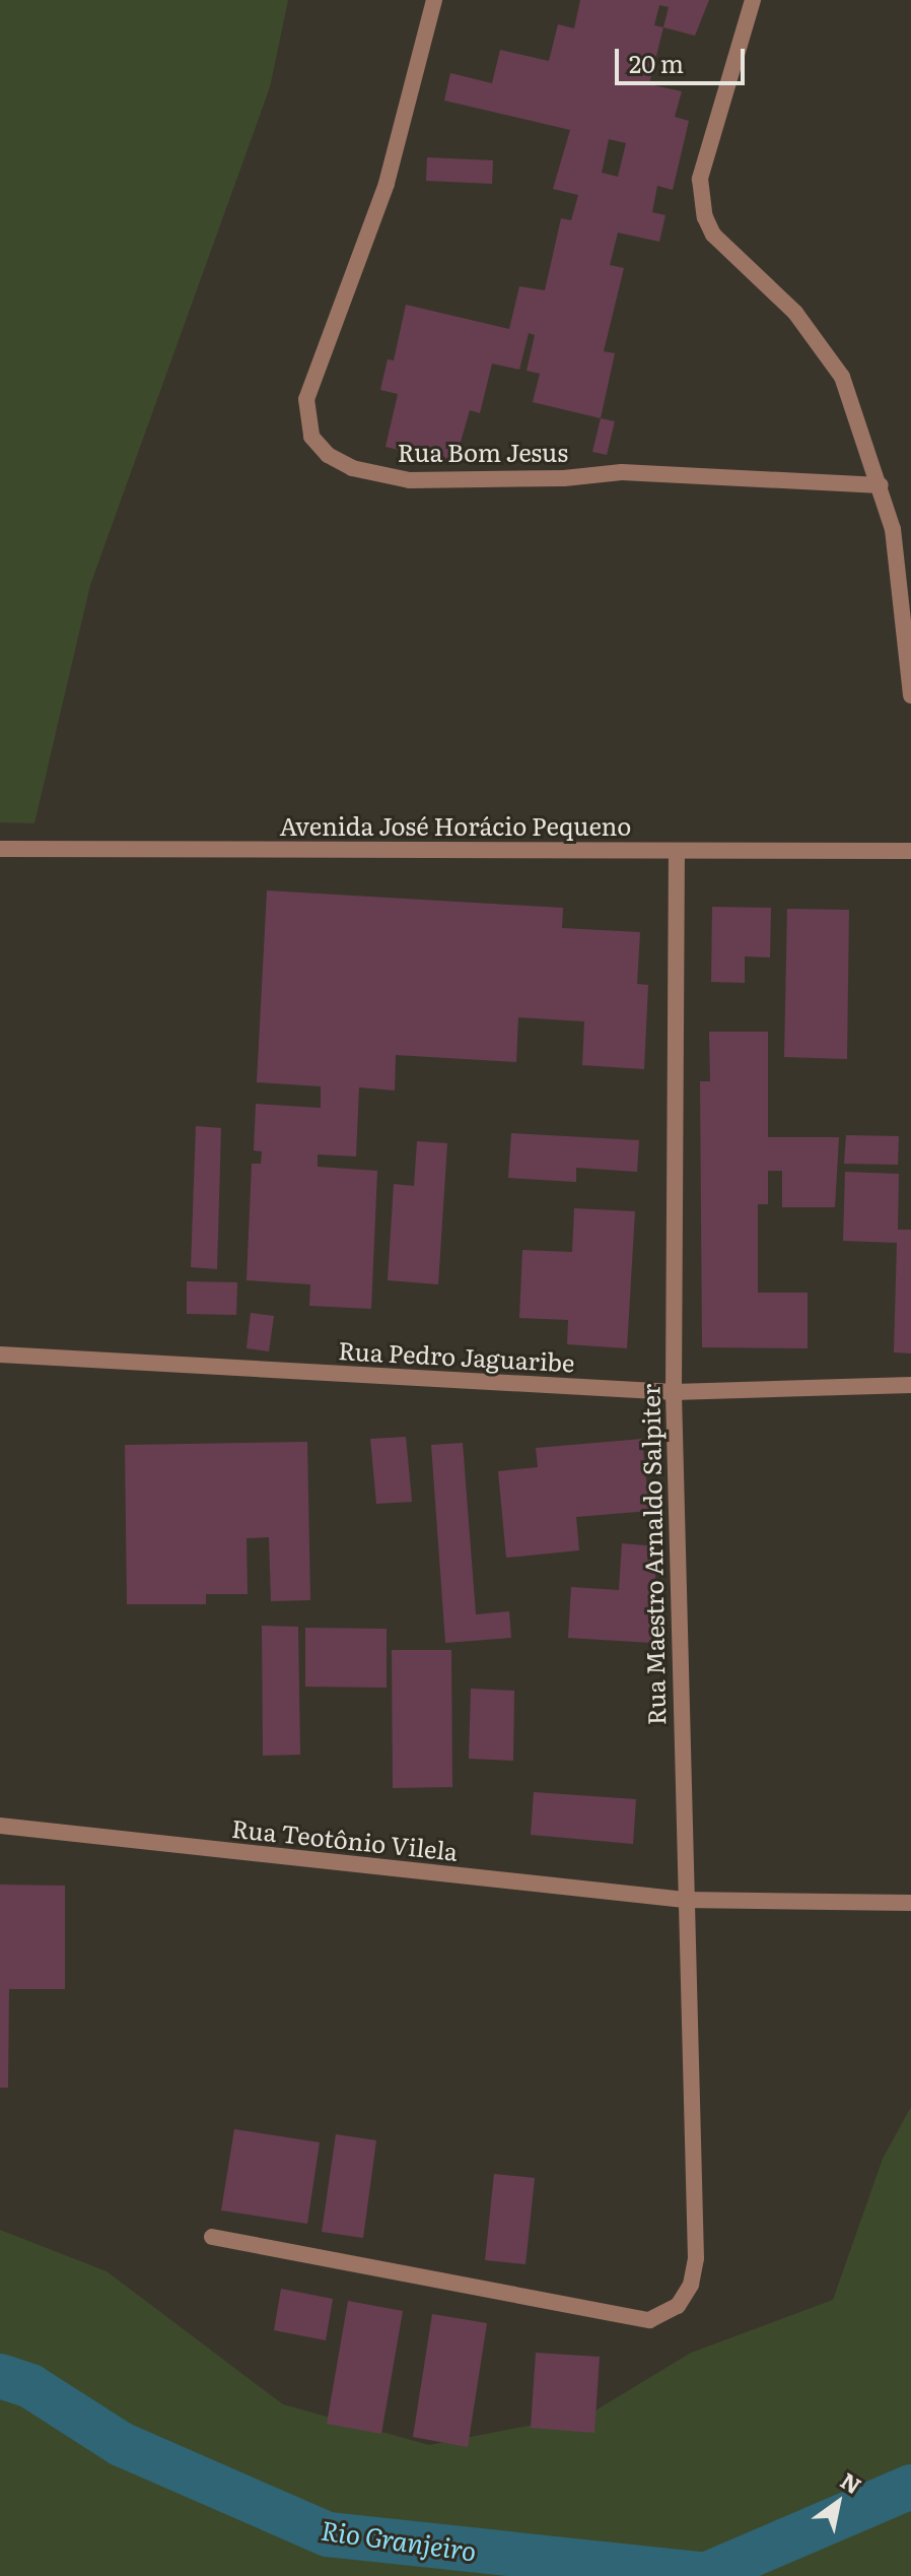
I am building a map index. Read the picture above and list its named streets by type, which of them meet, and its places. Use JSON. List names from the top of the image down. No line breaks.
{"streets":{"street":["Rua Bom Jesus","Avenida José Horácio Pequeno","Rua Pedro Jaguaribe","Rua Maestro Arnaldo Salpiter","Rua Teotônio Vilela"]},"crossings":[["Avenida José Horácio Pequeno","Rua Maestro Arnaldo Salpiter"],["Rua Pedro Jaguaribe","Rua Maestro Arnaldo Salpiter"],["Rua Maestro Arnaldo Salpiter","Rua Teotônio Vilela"]],"water":["Rio Granjeiro"],"scale_bar":"20 m","north":"top right"}
